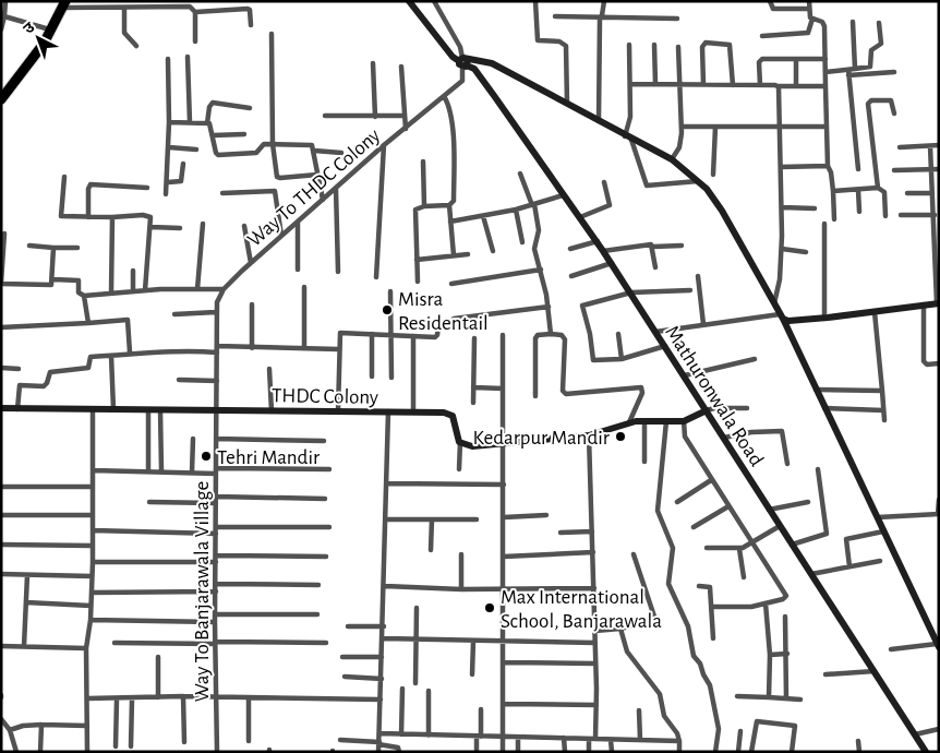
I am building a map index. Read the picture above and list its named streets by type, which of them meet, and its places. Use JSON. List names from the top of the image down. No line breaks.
{"streets":{"street":["Way To THDC Colony","THDC Colony","Mathuronwala Road","Way To Banjarawala Village"]},"crossings":[["Way To THDC Colony","Mathuronwala Road"],["THDC Colony","Way To Banjarawala Village"]],"places":["Misra Residentail","Kedarpur Mandir","Tehri Mandir","Max International School, Banjarawala"],"north":"top left"}
